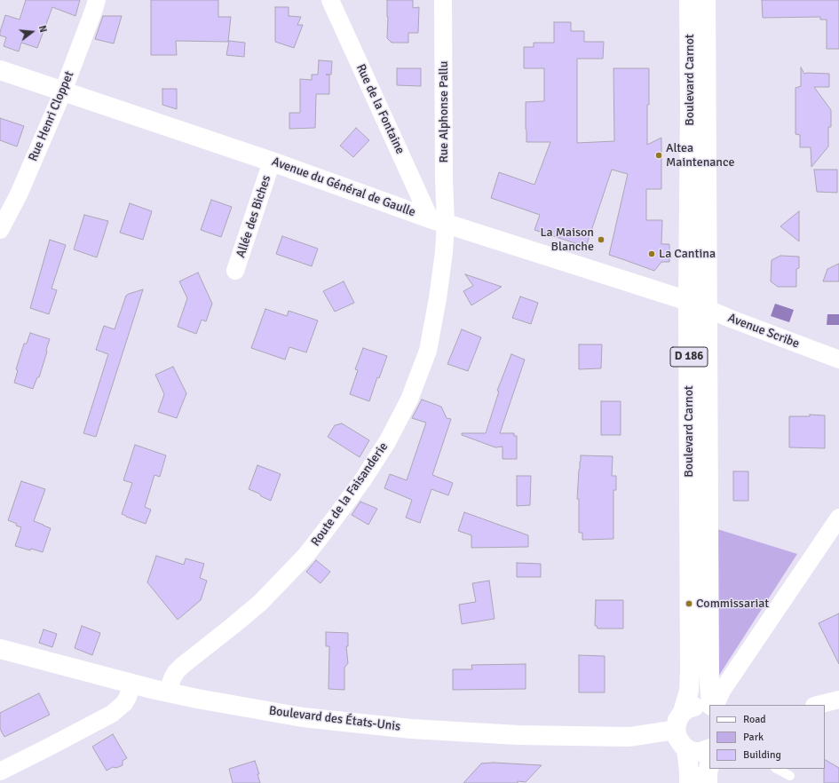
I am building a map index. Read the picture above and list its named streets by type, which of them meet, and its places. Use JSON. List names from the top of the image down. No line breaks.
{"streets":{"main road":["Boulevard Carnot","Avenue du Général de Gaulle","D 186","Boulevard des États-Unis"],"street":["Rue de la Fontaine","Rue Alphonse Pallu","Rue Henri Cloppet","Allée des Biches","Avenue Scribe","Route de la Faisanderie"]},"crossings":[["Boulevard Carnot","Avenue du Général de Gaulle"],["Boulevard Carnot","Avenue Scribe"],["Boulevard Carnot","Boulevard des États-Unis"],["Rue de la Fontaine","Rue Alphonse Pallu"],["Rue de la Fontaine","Avenue du Général de Gaulle"],["Rue de la Fontaine","Route de la Faisanderie"],["Rue Alphonse Pallu","Avenue du Général de Gaulle"],["Rue Alphonse Pallu","Route de la Faisanderie"],["Rue Henri Cloppet","Avenue du Général de Gaulle"],["Avenue du Général de Gaulle","Allée des Biches"],["Avenue du Général de Gaulle","Avenue Scribe"],["Avenue du Général de Gaulle","Route de la Faisanderie"],["Route de la Faisanderie","Boulevard des États-Unis"]],"places":["Altea Maintenance","La Maison Blanche","La Cantina","Commissariat"],"legend":["Road","Park","Building"],"north":"right"}
